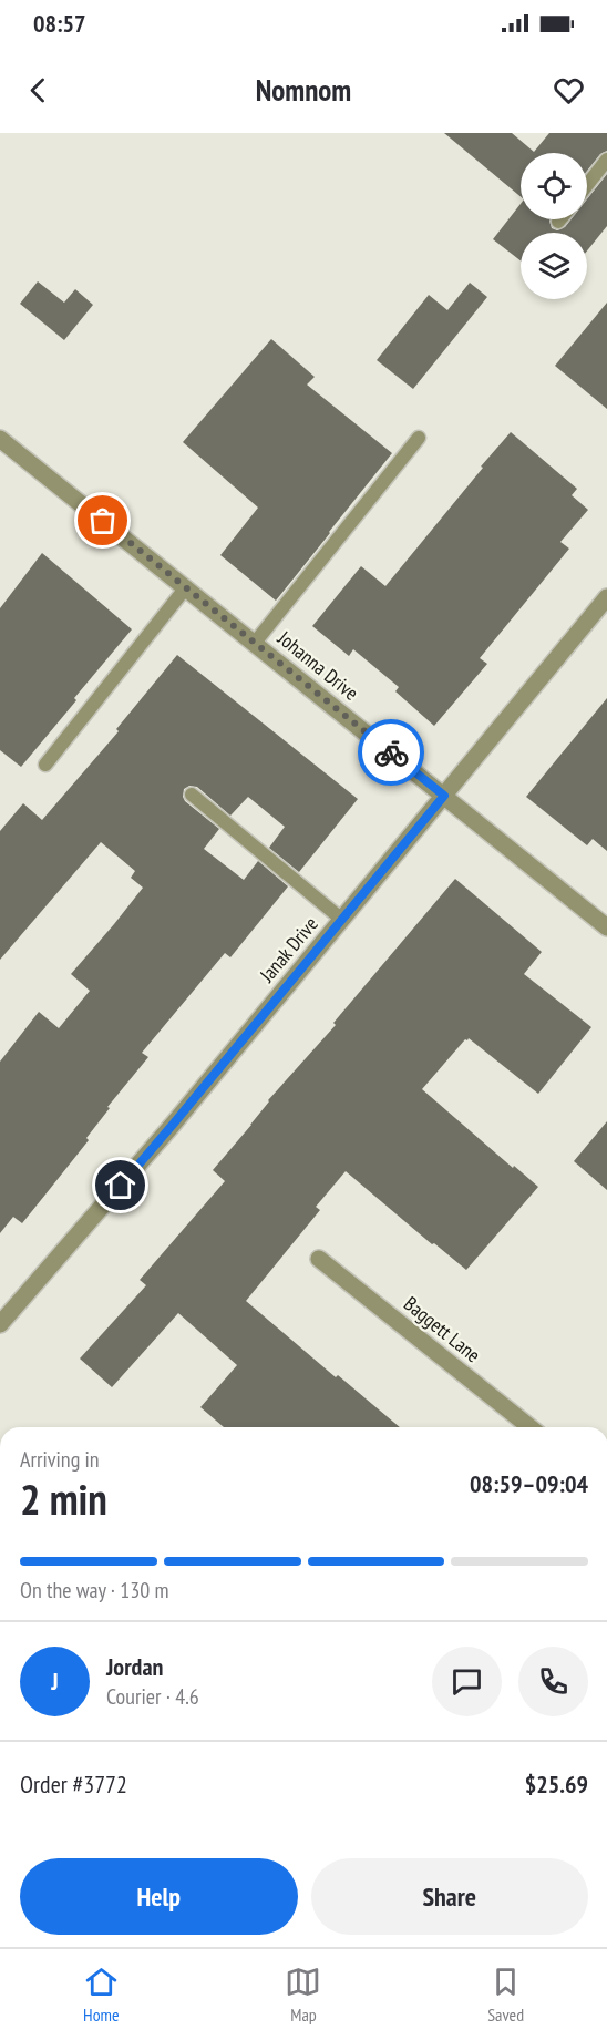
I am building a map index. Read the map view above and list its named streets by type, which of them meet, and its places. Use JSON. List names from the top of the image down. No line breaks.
{"streets":{"street":["Johanna Drive","Janak Drive","Baggett Lane"]},"crossings":[["Johanna Drive","Janak Drive"]],"page":{"status":"08:57","header":"Nomnom","heading":["2 min","Arriving in","08:59–09:04"],"panel":["Jordan","Courier · 4.6","Order #3772","$25.69"],"bar":"On the way · 130 m","round":"J","buttons":["Help","Share"],"tabs":["Home","Map","Saved"]}}
